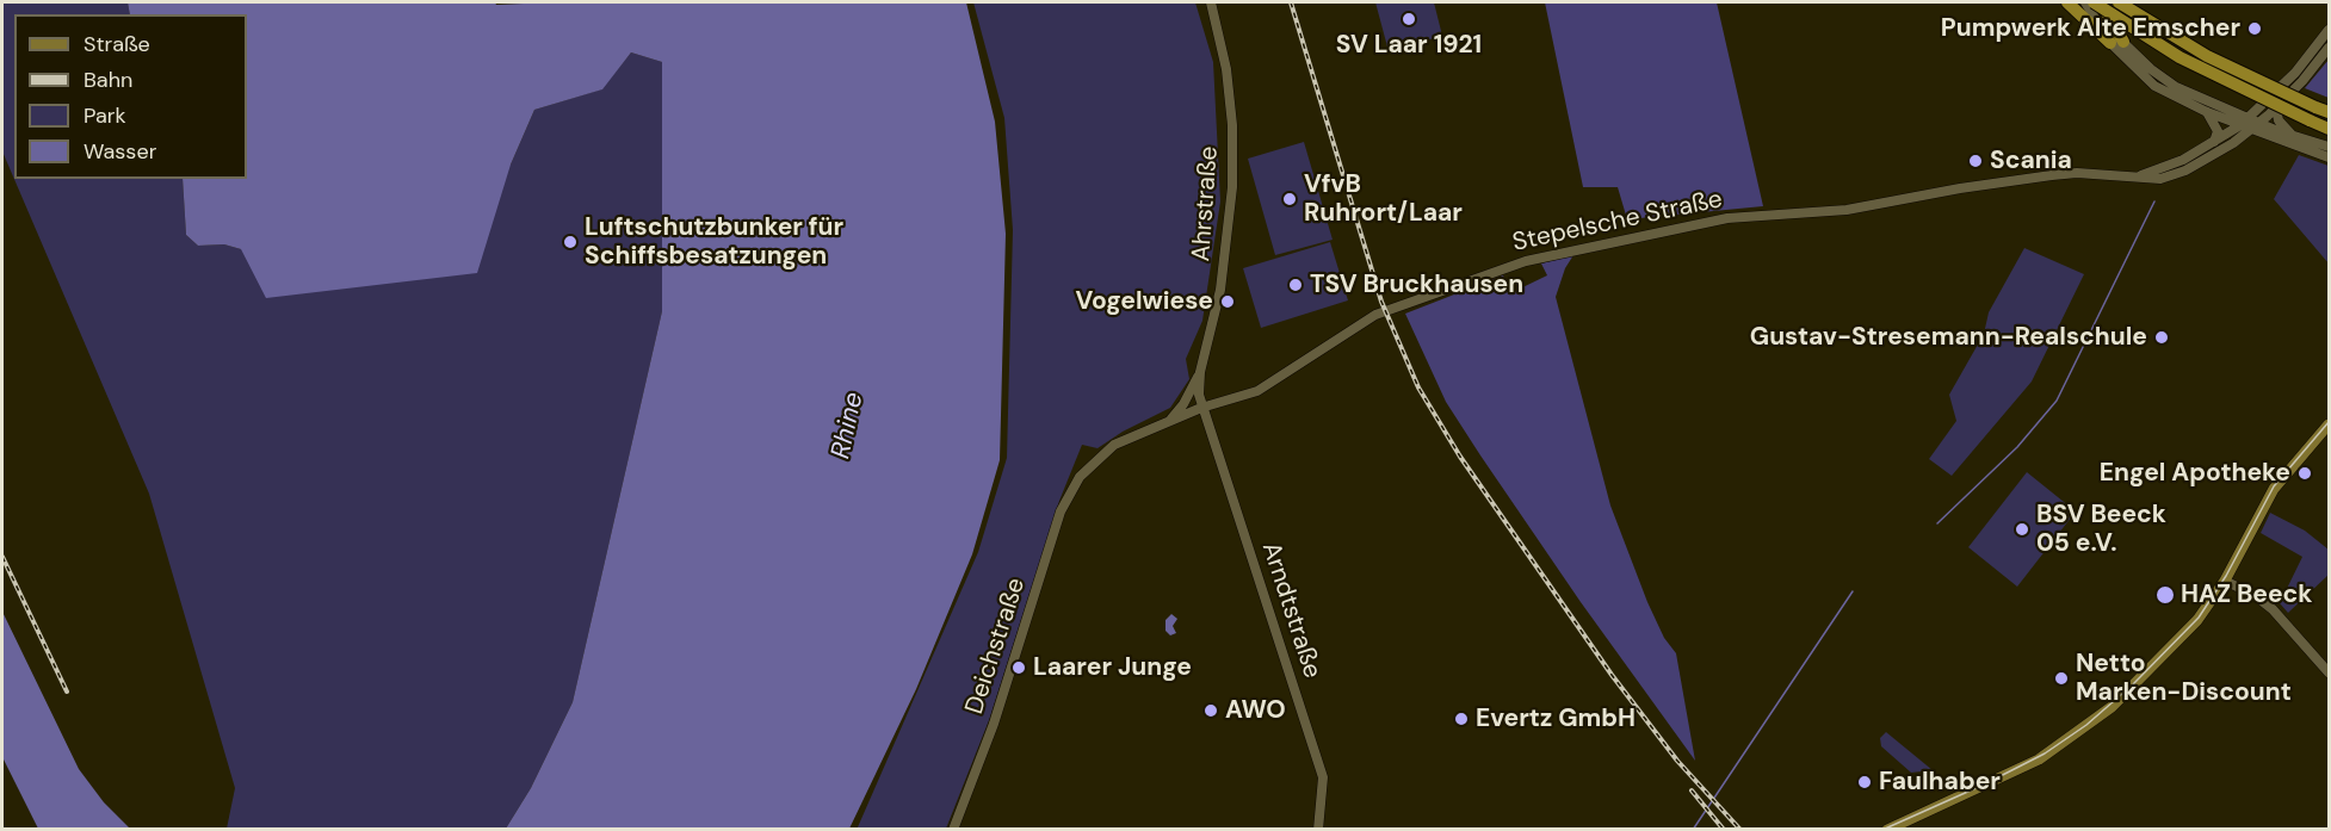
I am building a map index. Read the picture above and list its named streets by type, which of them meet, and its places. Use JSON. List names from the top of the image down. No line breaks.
{"streets":{"street":["Ahrstraße","Stepelsche Straße","Arndtstraße","Deichstraße"]},"crossings":[["Ahrstraße","Stepelsche Straße"],["Ahrstraße","Arndtstraße"],["Stepelsche Straße","Arndtstraße"],["Stepelsche Straße","Deichstraße"]],"water":["Rhine"],"places":["SV Laar 1921","Pumpwerk Alte Emscher","Scania","VfvB Ruhrort/Laar","Luftschutzbunker für Schiffsbesatzungen","TSV Bruckhausen","Vogelwiese","Gustav-Stresemann-Realschule","Engel Apotheke","BSV Beeck 05 e.V.","HAZ Beeck","Laarer Junge","Netto Marken-Discount","AWO","Evertz GmbH","Faulhaber"],"legend":["Straße","Bahn","Park","Wasser"]}
